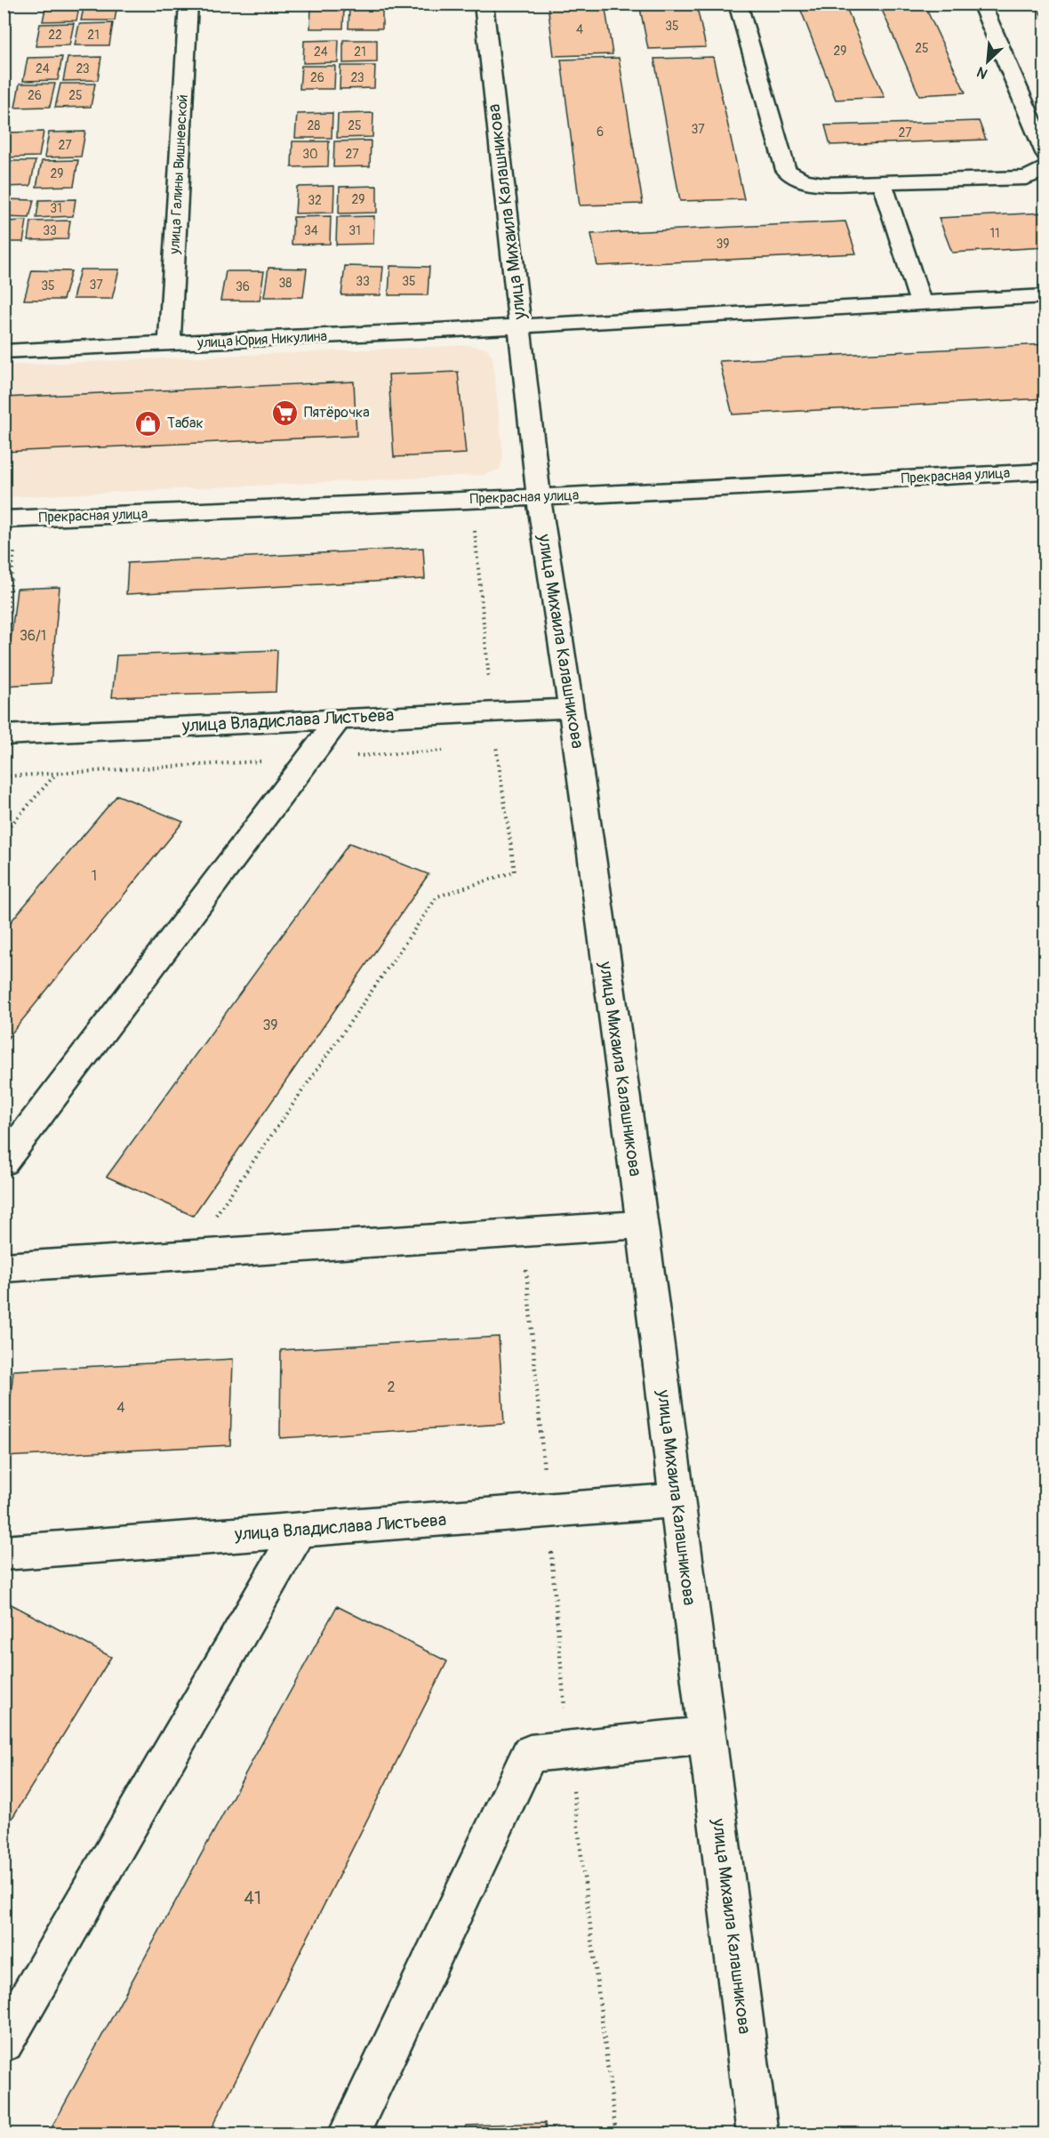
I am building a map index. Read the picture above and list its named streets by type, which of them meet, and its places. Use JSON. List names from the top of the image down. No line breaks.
{"streets":{"street":["улица Галины Вишневской","улица Михаила Калашникова","улица Юрия Никулина","Прекрасная улица","улица Владислава Листьева"]},"crossings":[["улица Галины Вишневской","улица Юрия Никулина"],["улица Михаила Калашникова","улица Юрия Никулина"],["улица Михаила Калашникова","Прекрасная улица"],["улица Михаила Калашникова","улица Владислава Листьева"]],"places":{"supermarket":["Пятёрочка"],"shop":["Табак"]},"house_numbers":["35","4","22","21","25","29","24","21","24","23","26","23","26","25","28","25","37","6","27","27","30","27","29","29","32","31","33","34","31","11","39","33","35","38","37","35","36","36/1","1","39","2","4","41"],"north":"bottom left"}
